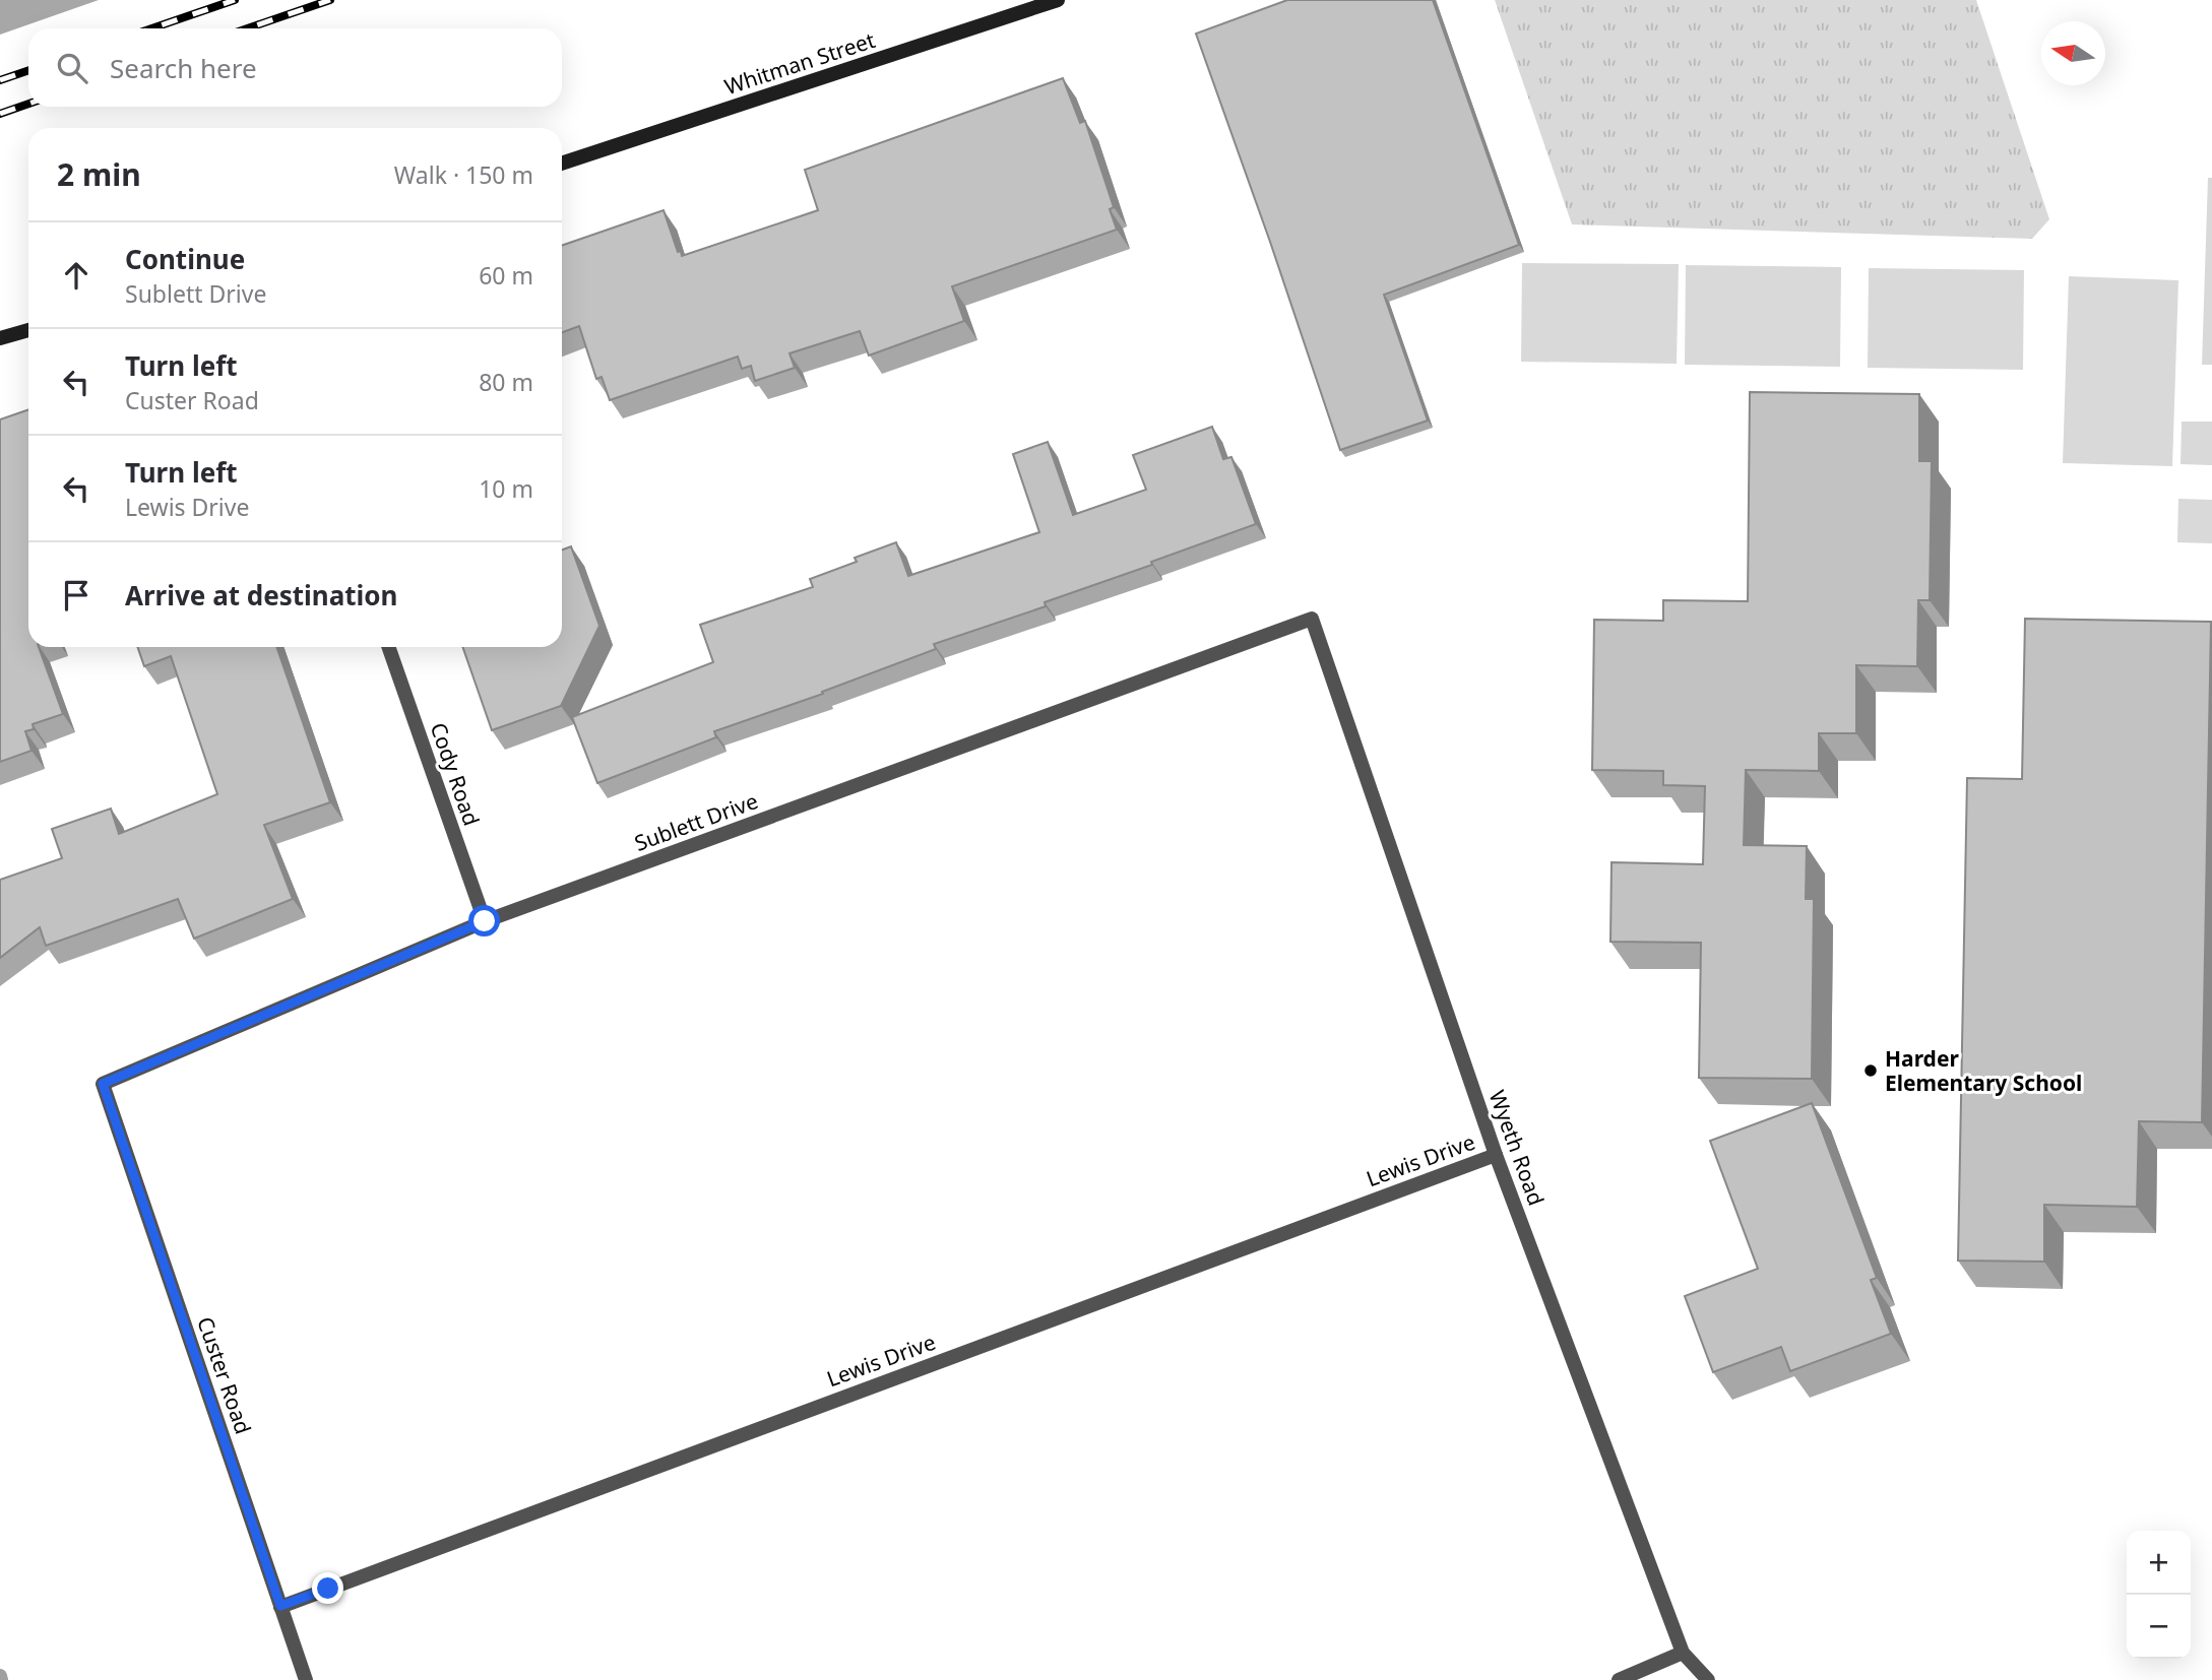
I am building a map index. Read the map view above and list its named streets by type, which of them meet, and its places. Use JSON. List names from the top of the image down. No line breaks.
{"streets":{"street":["Whitman Street","Cody Road","Sublett Drive","Wyeth Road","Lewis Drive","Custer Road"]},"crossings":[["Cody Road","Sublett Drive"],["Sublett Drive","Wyeth Road"],["Sublett Drive","Custer Road"],["Wyeth Road","Lewis Drive"],["Lewis Drive","Custer Road"]],"places":["Harder Elementary School"],"north":"left","page":{"search":"Search here","heading":["2 min","Walk · 150 m"],"list":[["Continue","Sublett Drive","60 m"],["Turn left","Custer Road","80 m"],["Turn left","Lewis Drive","10 m"],"Arrive at destination"],"map_buttons":["+","−"]}}
